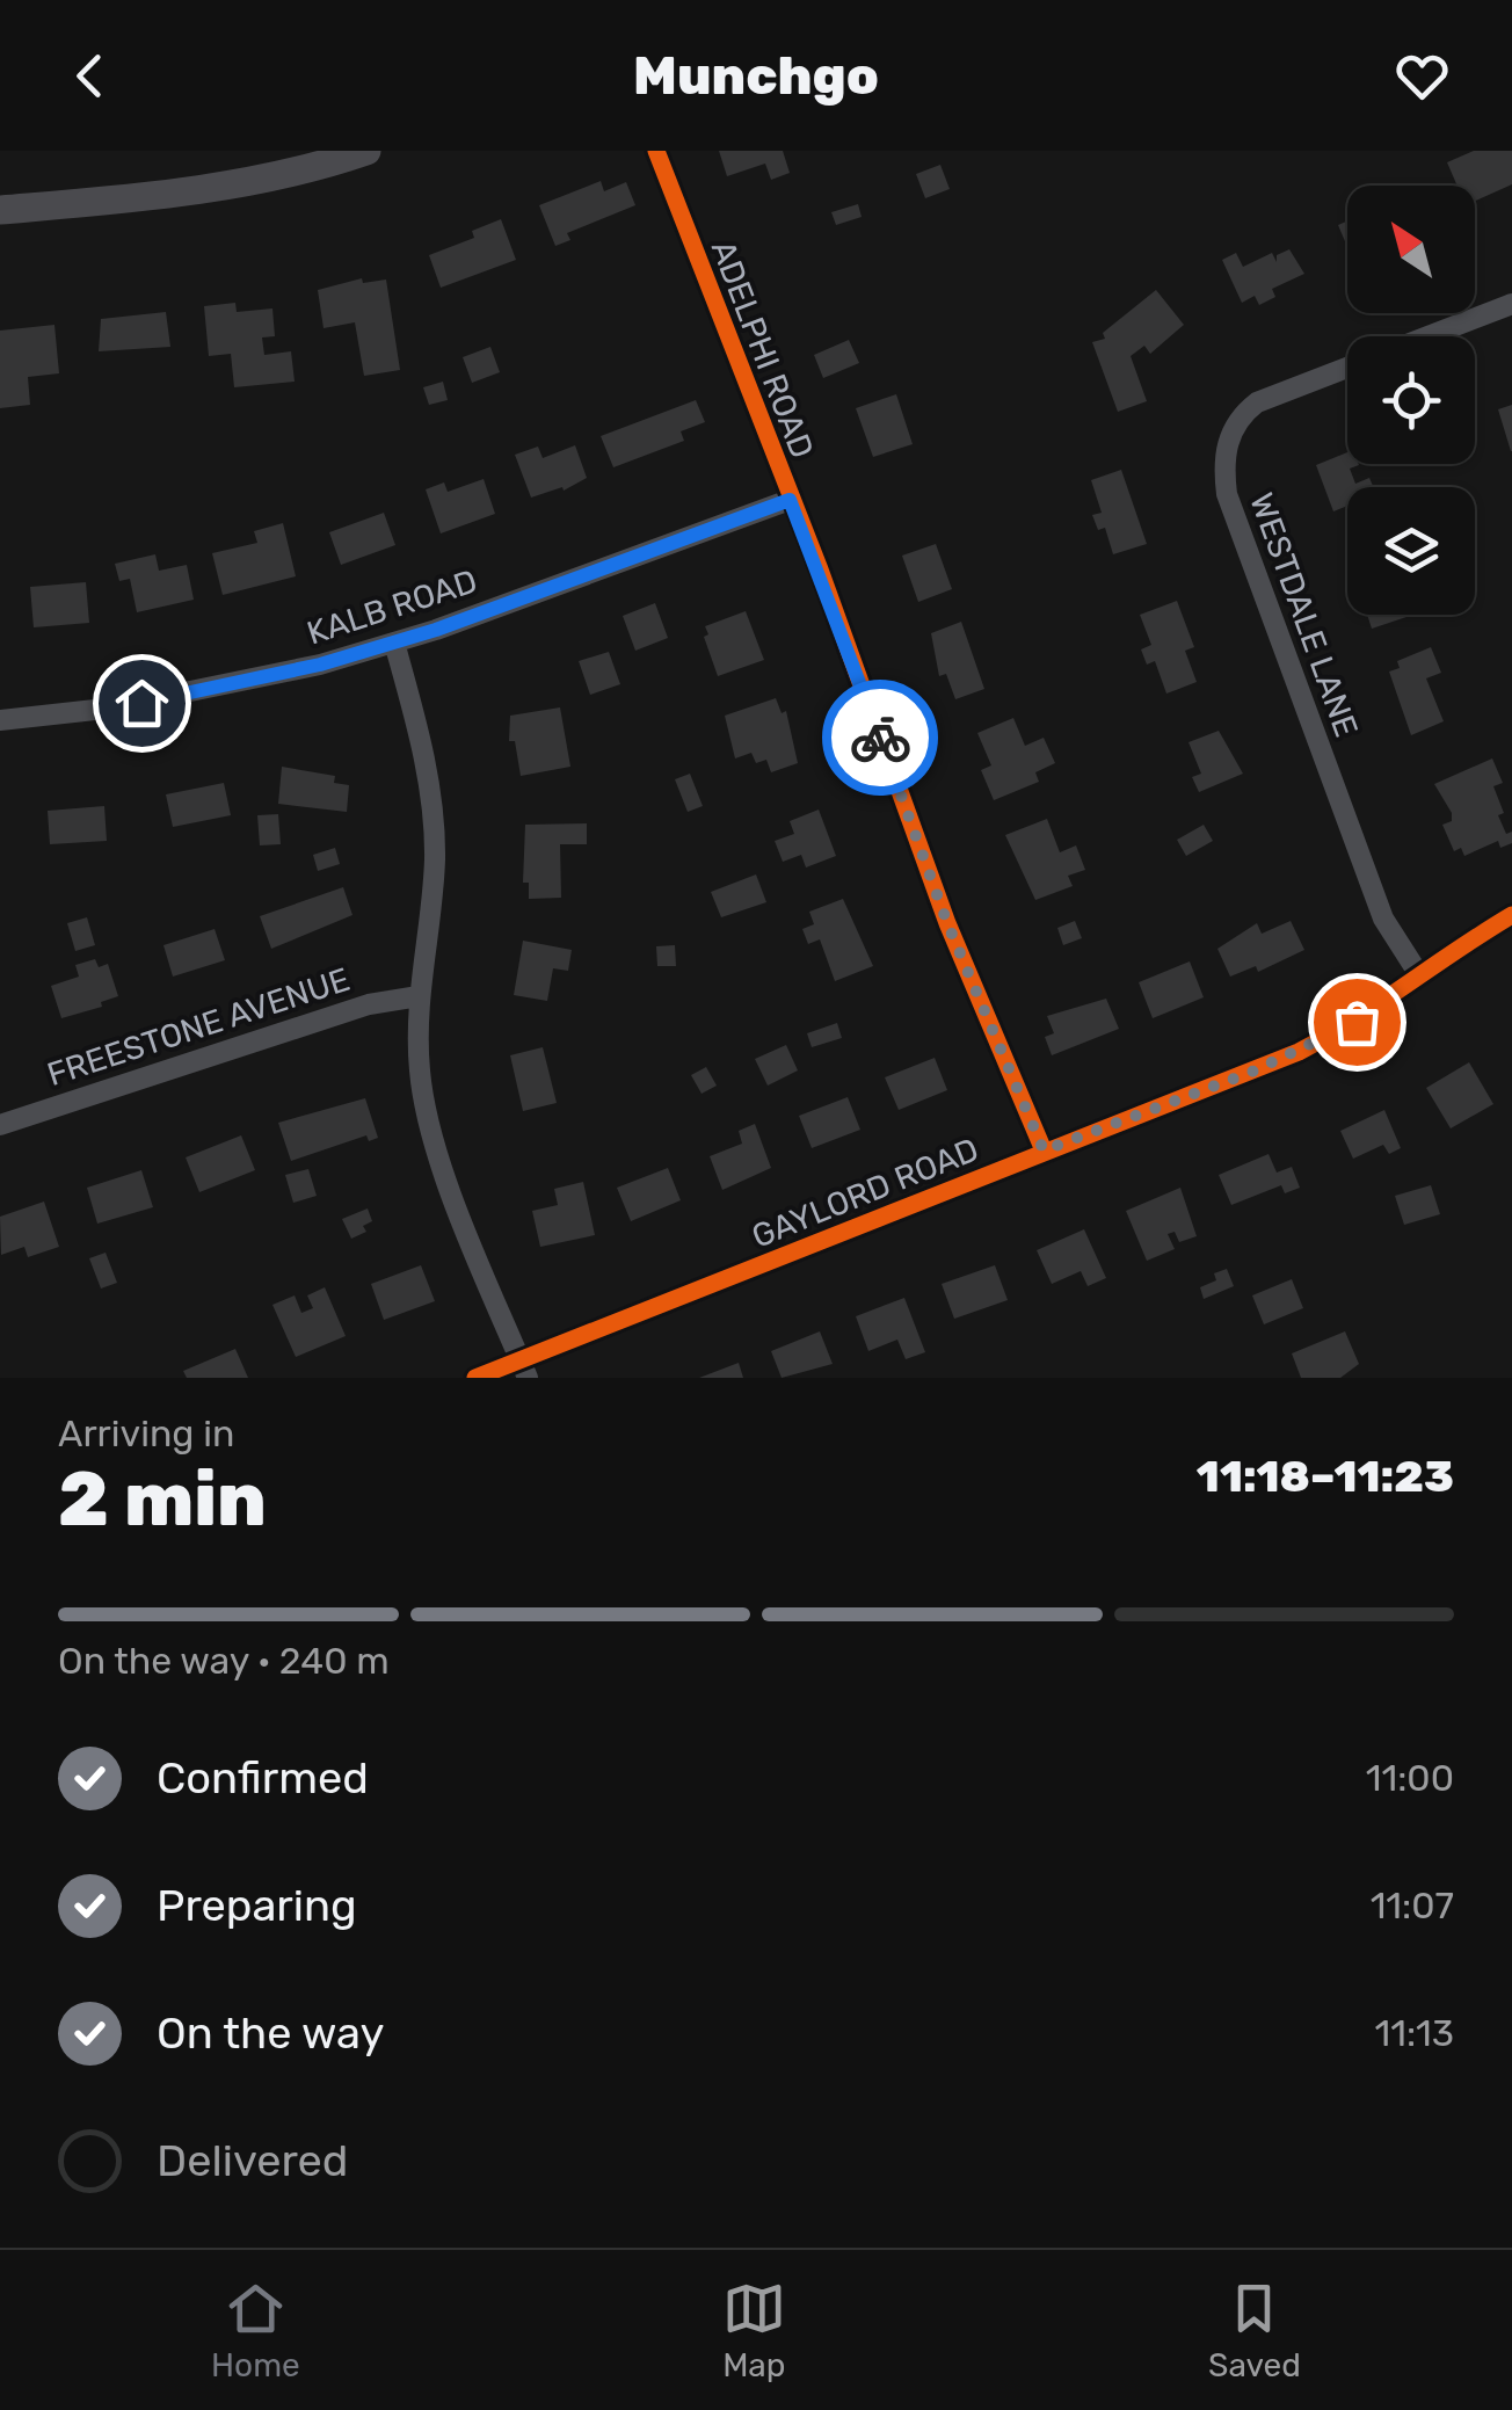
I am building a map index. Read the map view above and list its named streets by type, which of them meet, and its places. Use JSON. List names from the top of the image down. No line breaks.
{"streets":{"street":["ADELPHI ROAD","KALB ROAD","WESTDALE LANE","FREESTONE AVENUE","GAYLORD ROAD"]},"crossings":[["ADELPHI ROAD","KALB ROAD"],["ADELPHI ROAD","GAYLORD ROAD"],["WESTDALE LANE","GAYLORD ROAD"]],"north":"top left","page":{"header":"Munchgo","heading":["2 min","Arriving in","11:18–11:23"],"bar":"On the way · 240 m","list":[["Confirmed","11:00"],["Preparing","11:07"],["On the way","11:13"],"Delivered"],"tabs":["Home","Map","Saved"]}}
